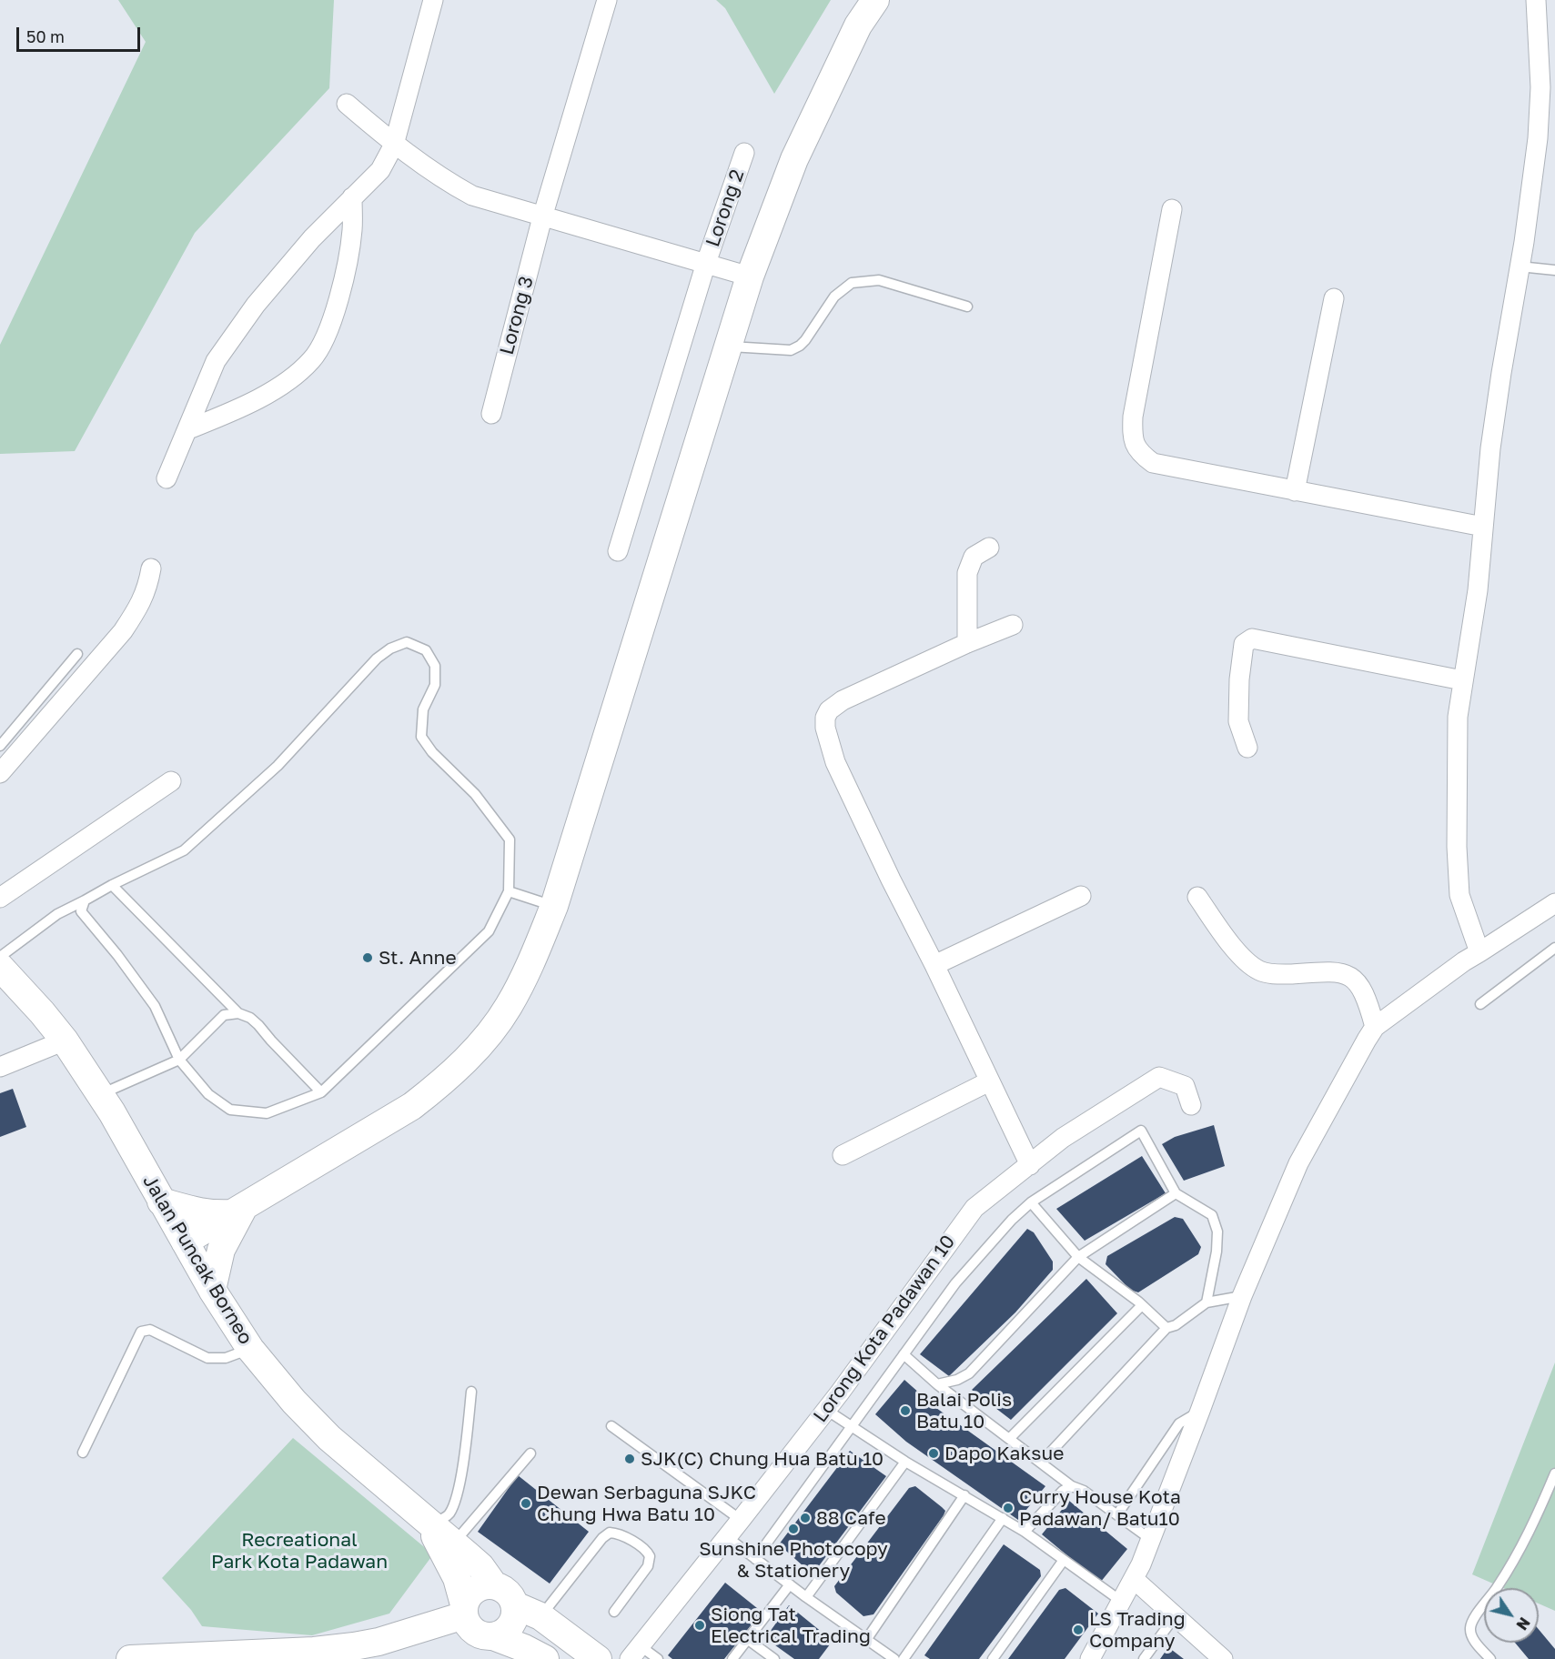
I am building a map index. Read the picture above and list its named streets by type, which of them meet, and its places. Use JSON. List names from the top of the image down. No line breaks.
{"streets":{"street":["Lorong 2","Lorong 3","Jalan Puncak Borneo","Lorong Kota Padawan 10"]},"parks":["Recreational Park Kota Padawan"],"places":["St. Anne","Balai Polis Batu 10","Dapo Kaksue","SJK(C) Chung Hua Batu 10","Dewan Serbaguna SJKC Chung Hwa Batu 10","Curry House Kota Padawan/ Batu10","88 Cafe","Sunshine Photocopy & Stationery","Siong Tat Electrical Trading","LS Trading Company"],"scale_bar":"50 m","north":"bottom right"}
